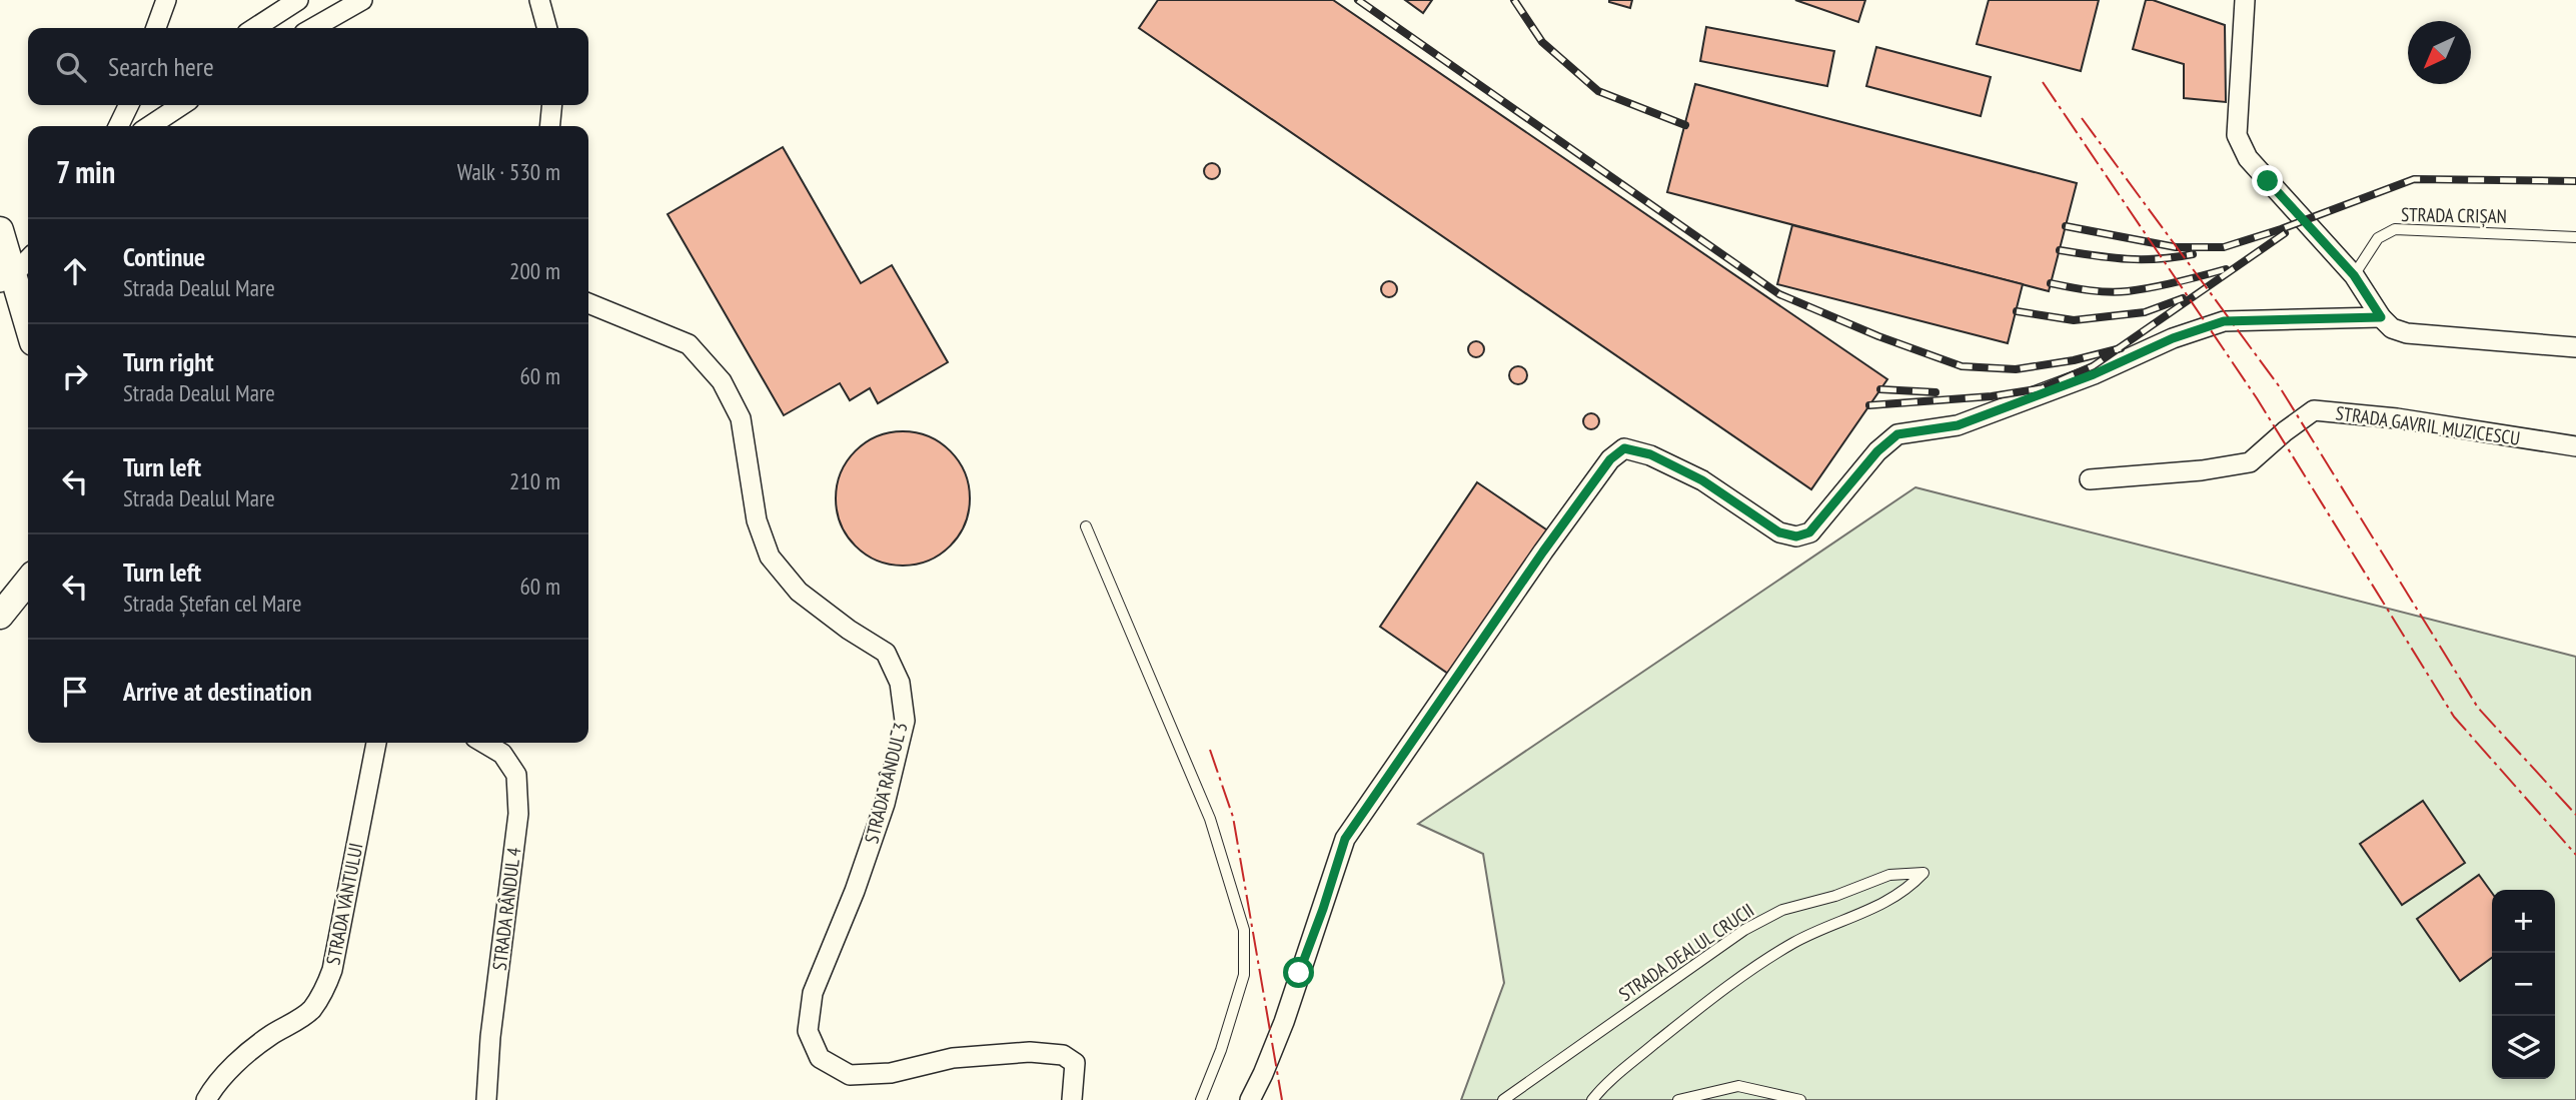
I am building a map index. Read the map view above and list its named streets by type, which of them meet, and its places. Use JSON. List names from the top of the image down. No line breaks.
{"streets":{"street":["STRADA GAVRIL MUZICESCU","STRADA RÂNDUL 3","STRADA VÂNTULUI","STRADA RÂNDUL 4"],"lane":["STRADA CRIȘAN","STRADA DEALUL CRUCII"]},"north":"bottom left","page":{"search":"Search here","heading":["7 min","Walk · 530 m"],"list":[["Continue","Strada Dealul Mare","200 m"],["Turn right","Strada Dealul Mare","60 m"],["Turn left","Strada Dealul Mare","210 m"],["Turn left","Strada Ștefan cel Mare","60 m"],"Arrive at destination"],"map_buttons":["+","−"]}}
